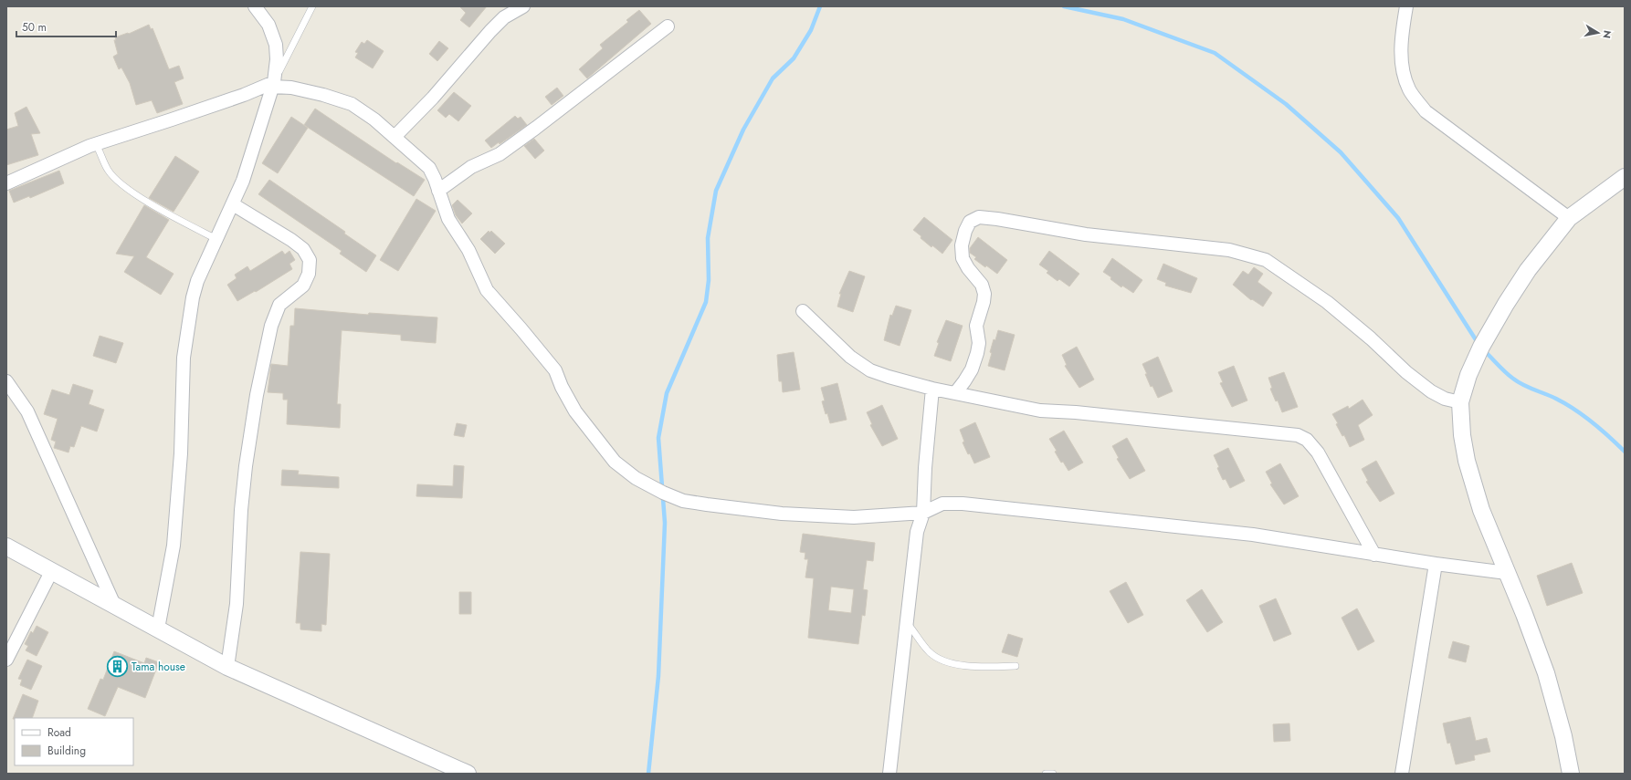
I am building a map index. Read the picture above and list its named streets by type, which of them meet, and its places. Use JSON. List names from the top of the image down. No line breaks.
{"places":{"building":["Tama house"]},"legend":["Road","Building"],"scale_bar":"50 m","north":"right"}
